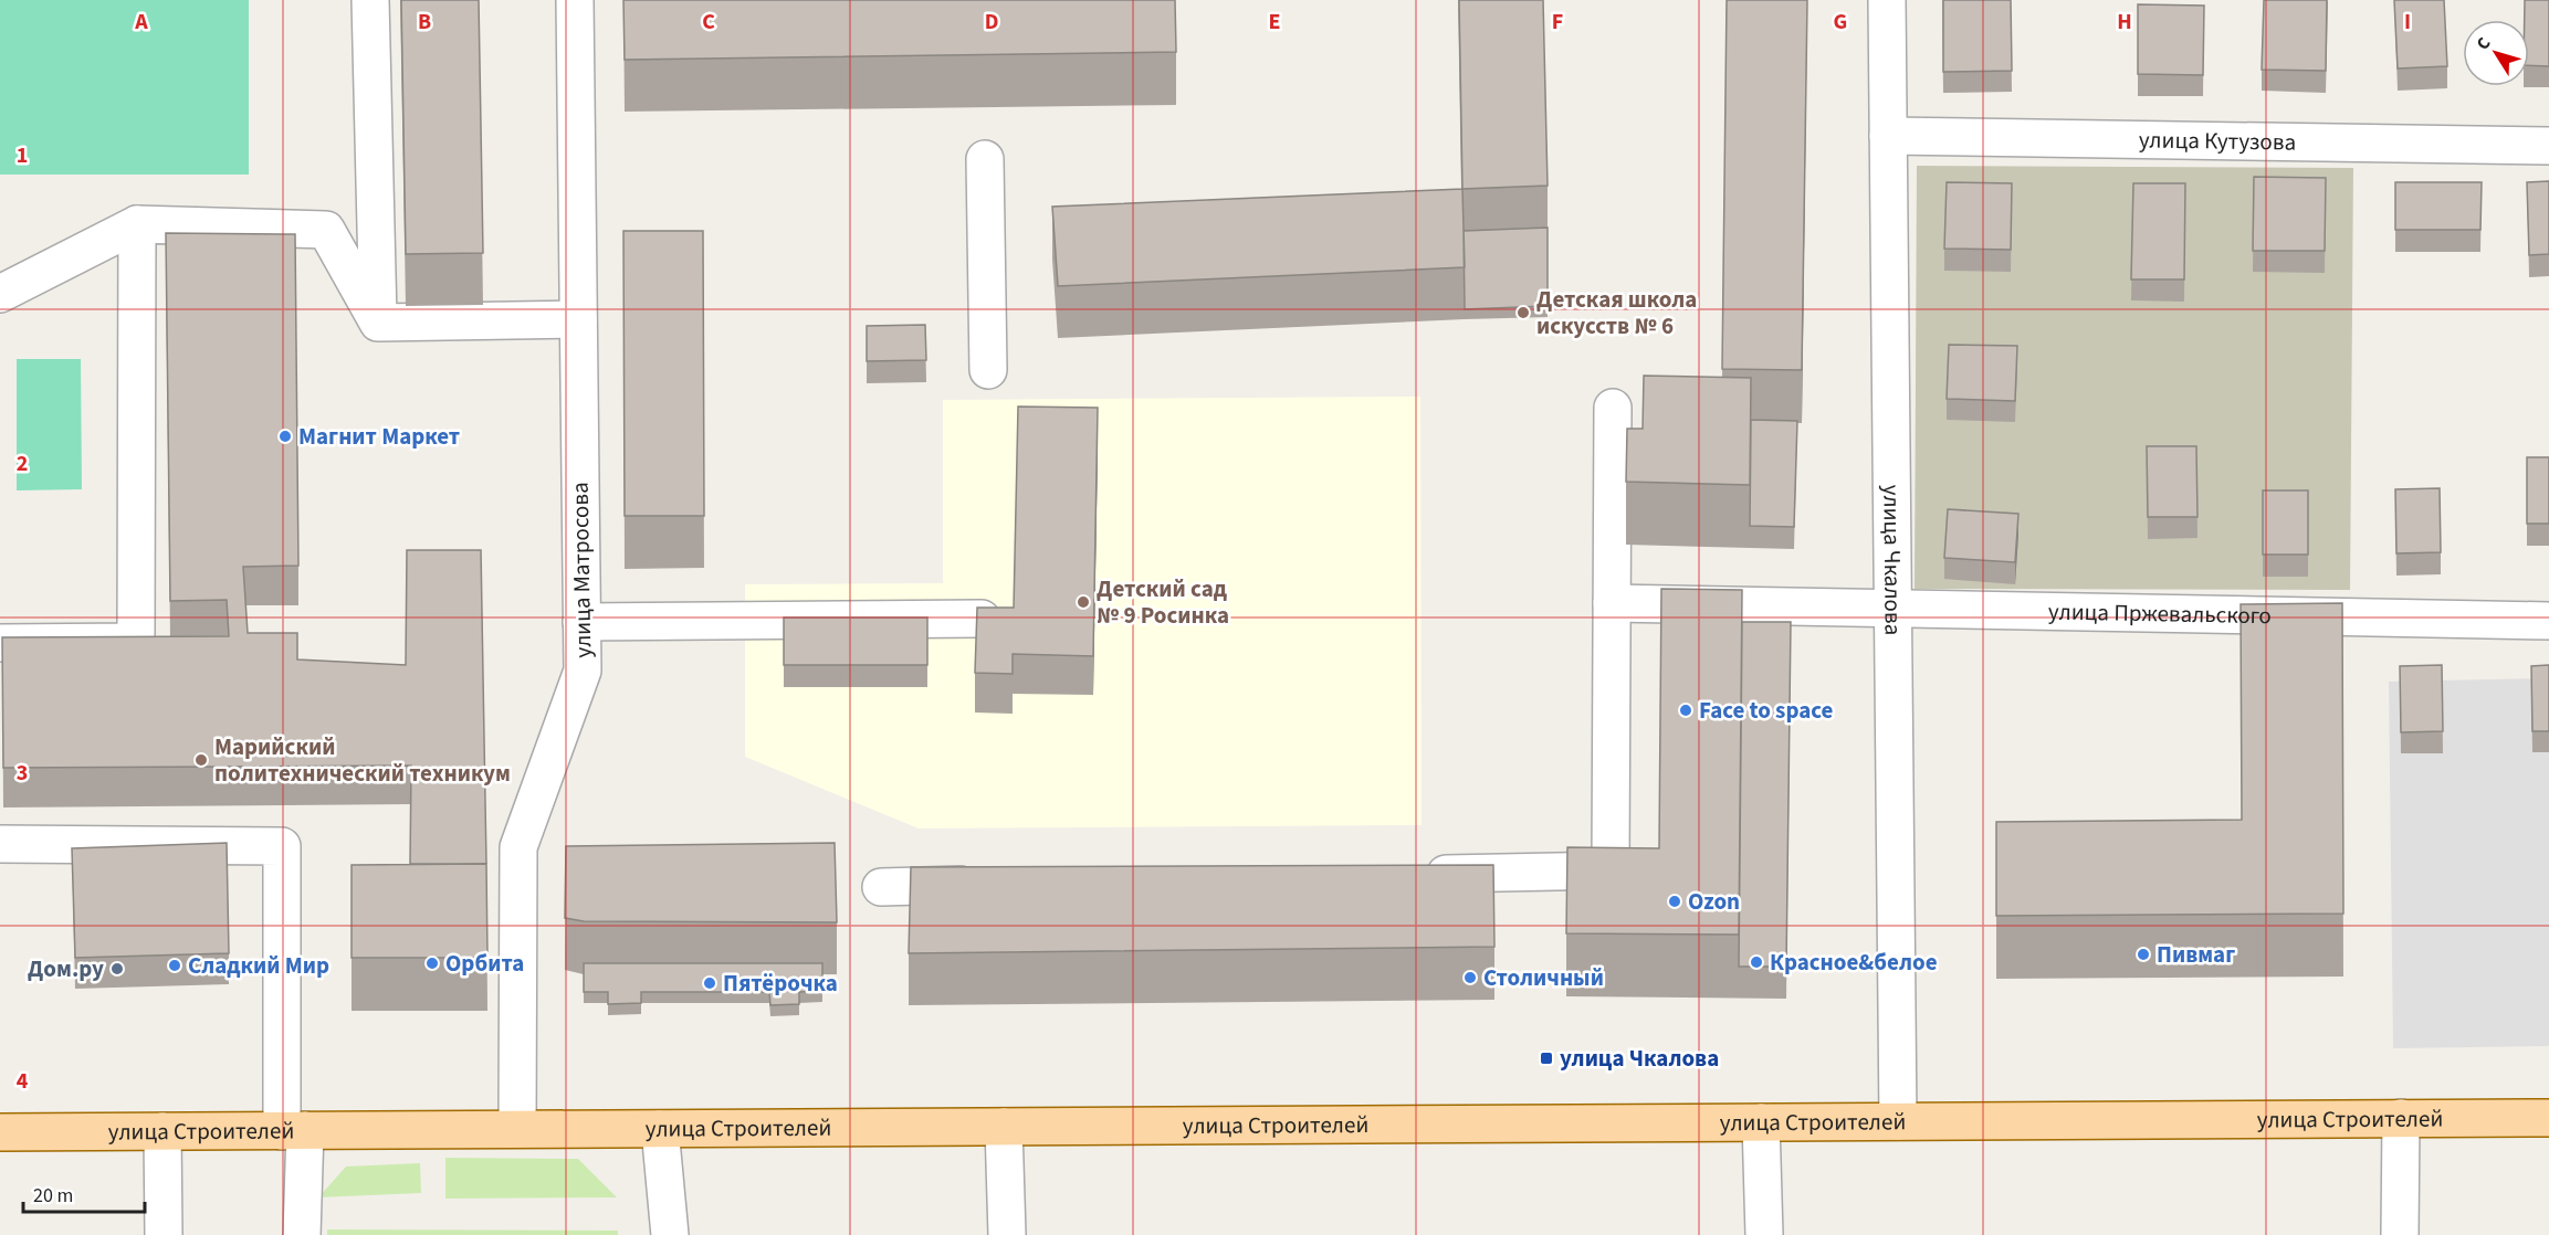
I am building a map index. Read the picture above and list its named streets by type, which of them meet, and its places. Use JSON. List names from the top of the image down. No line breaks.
{"streets":{"main road":["улица Строителей"],"street":["улица Кутузова","улица Чкалова","улица Матросова","улица Пржевальского"]},"crossings":[["улица Кутузова","улица Чкалова"],["улица Чкалова","улица Пржевальского"],["улица Чкалова","улица Строителей"],["улица Матросова","улица Строителей"]],"places":{"other":["Детская школа искусств № 6","Магнит Маркет","Детский сад № 9 Росинка","Face to space","Марийский политехнический техникум","Ozon","Пивмаг","Красное&белое","Орбита","Сладкий Мир","Дом.ру","Столичный","Пятёрочка"],"transit":["улица Чкалова"]},"scale_bar":"20 m","north":"top left","grid":{"columns":["A","B","C","D","E","F","G","H","I"],"rows":["1","2","3","4"]}}
